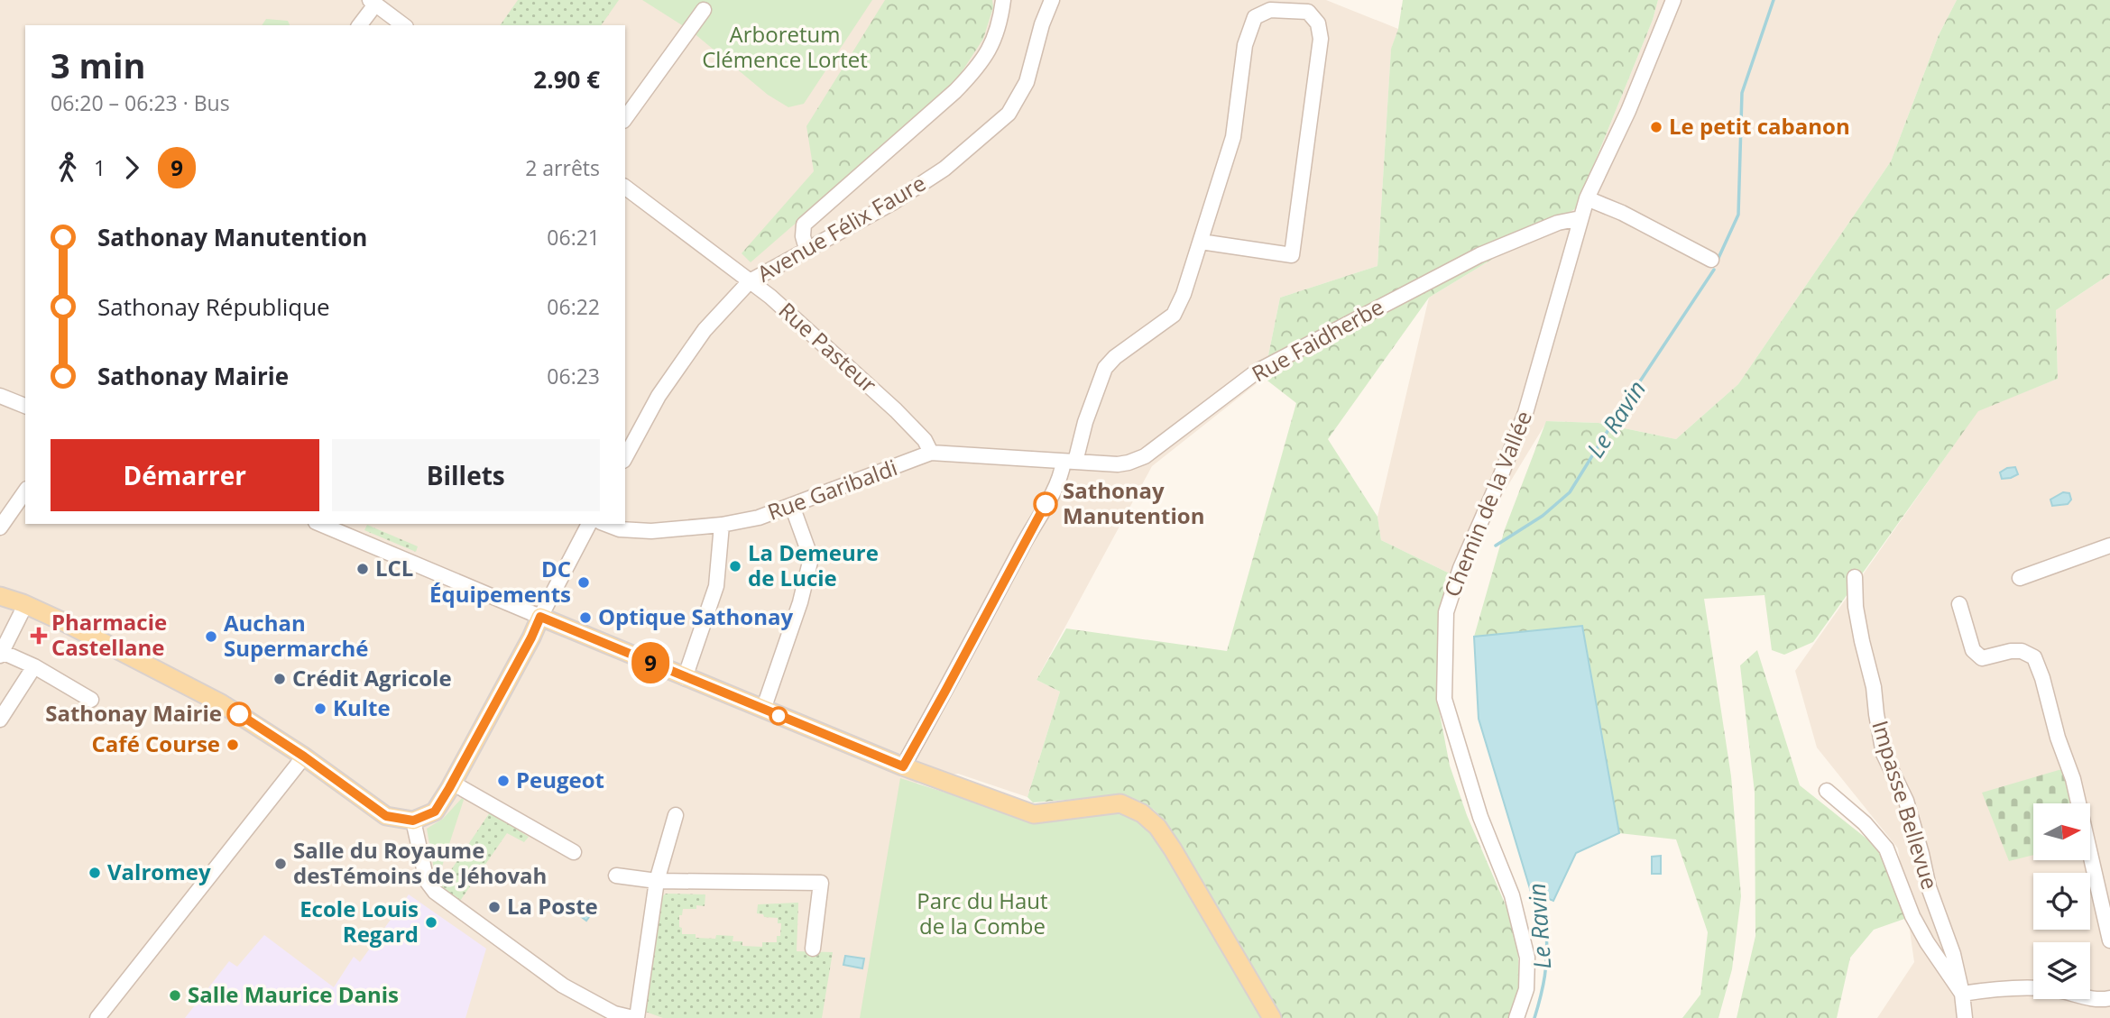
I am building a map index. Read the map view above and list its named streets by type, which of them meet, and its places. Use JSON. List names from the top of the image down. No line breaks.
{"streets":{"street":["Avenue Félix Faure","Rue Faidherbe","Rue Pasteur","Rue Garibaldi","Chemin de la Vallée","Impasse Bellevue"]},"crossings":[["Avenue Félix Faure","Rue Pasteur"],["Rue Faidherbe","Rue Garibaldi"],["Rue Faidherbe","Chemin de la Vallée"],["Rue Pasteur","Rue Garibaldi"]],"water":["Le Ravin"],"parks":["Arboretum Clémence Lortet","Parc du Haut de la Combe"],"places":{"other":["Le petit cabanon","Sathonay Manutention","La Demeure de Lucie","LCL","DC Équipements","Optique Sathonay","Auchan Supermarché","Crédit Agricole","Kulte","Sathonay Mairie","Café Course","Peugeot","Salle du Royaume desTémoins de Jéhovah","Valromey","La Poste","Ecole Louis Regard","Salle Maurice Danis"],"health":["Pharmacie Castellane"]},"lines":["bus line 9"],"north":"right","page":{"on_map":"9","heading":["3 min","06:20 – 06:23 · Bus","2.90 €"],"legs":["1","9","2 arrêts"],"list":[{"name":"Sathonay Manutention","value":"06:21"},{"name":"Sathonay République","value":"06:22"},{"name":"Sathonay Mairie","value":"06:23"}],"buttons":["Démarrer","Billets"]}}
